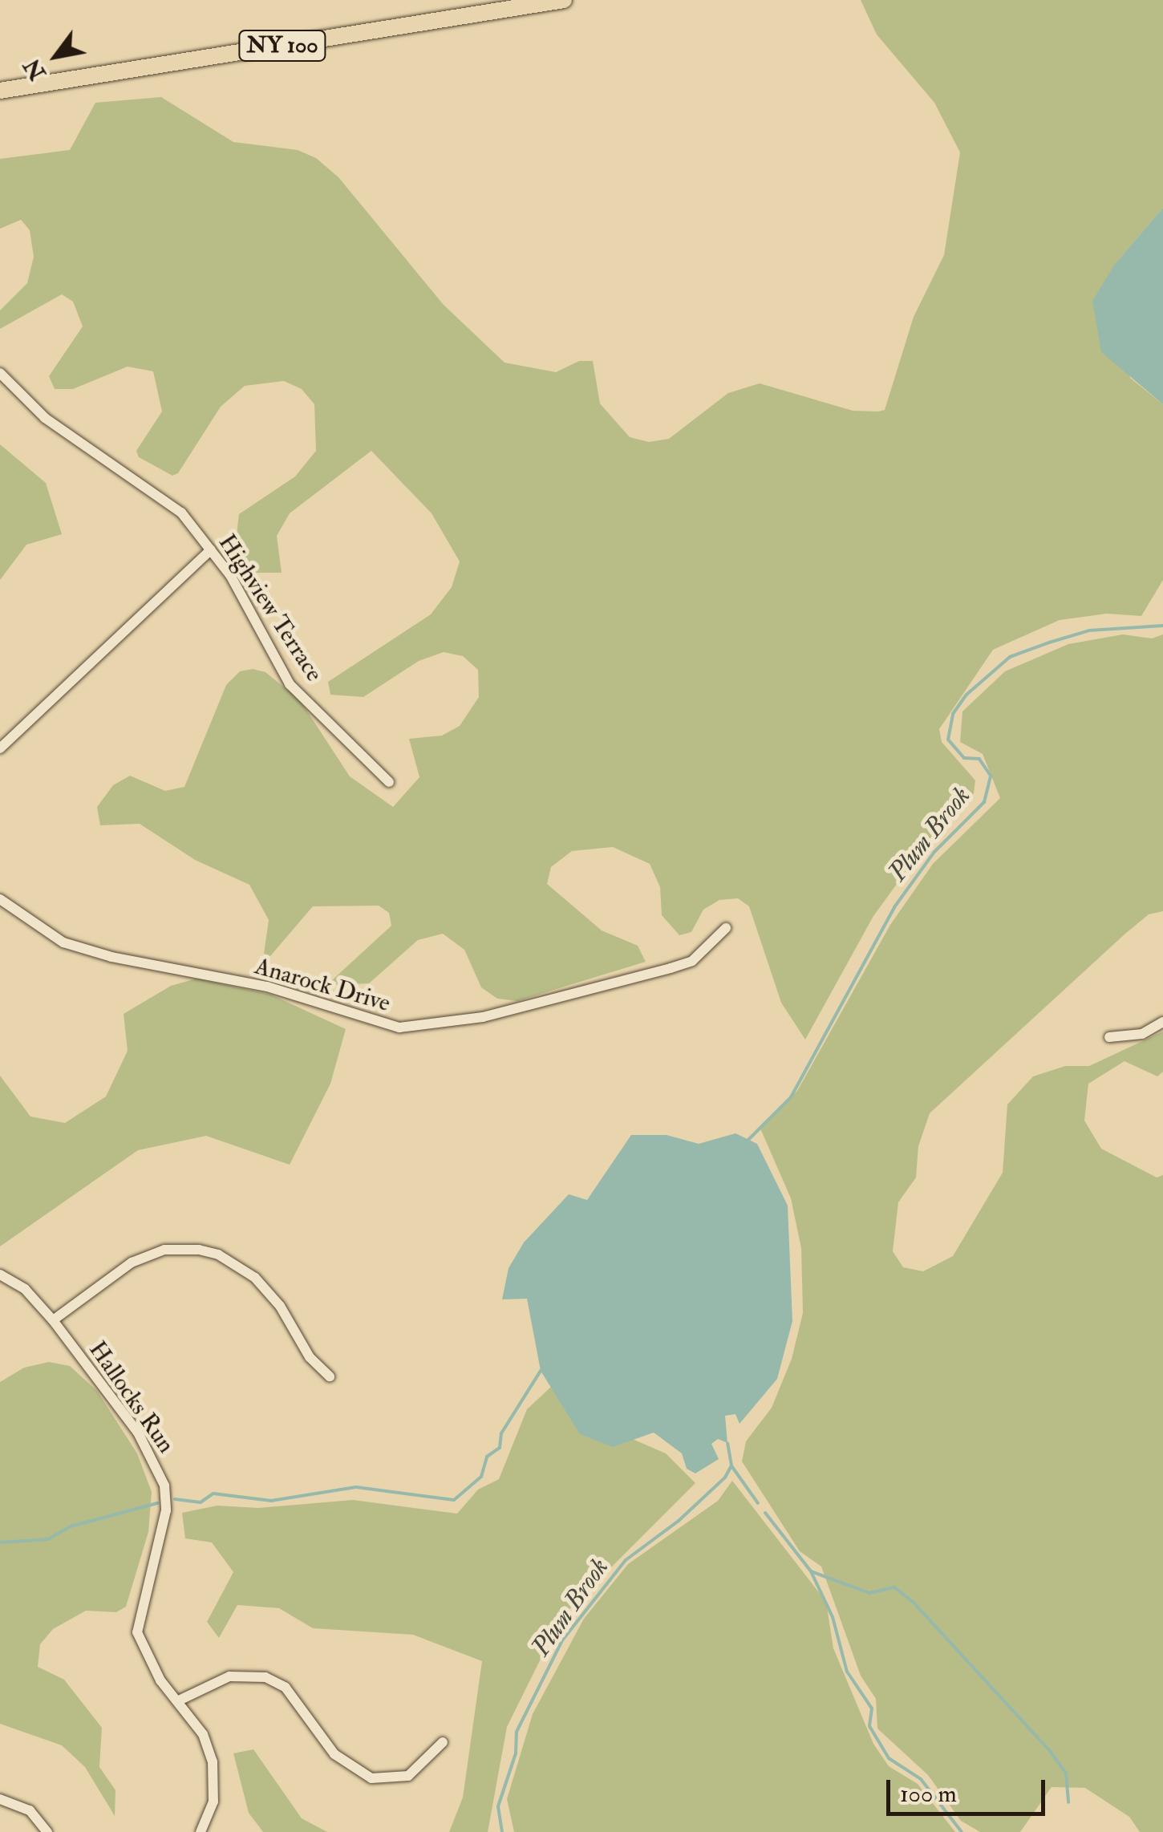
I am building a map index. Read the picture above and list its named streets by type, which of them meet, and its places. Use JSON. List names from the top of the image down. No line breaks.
{"streets":{"main road":["NY 100"],"street":["Highview Terrace","Anarock Drive","Hallocks Run"]},"water":["Plum Brook"],"scale_bar":"100 m","north":"bottom left"}
